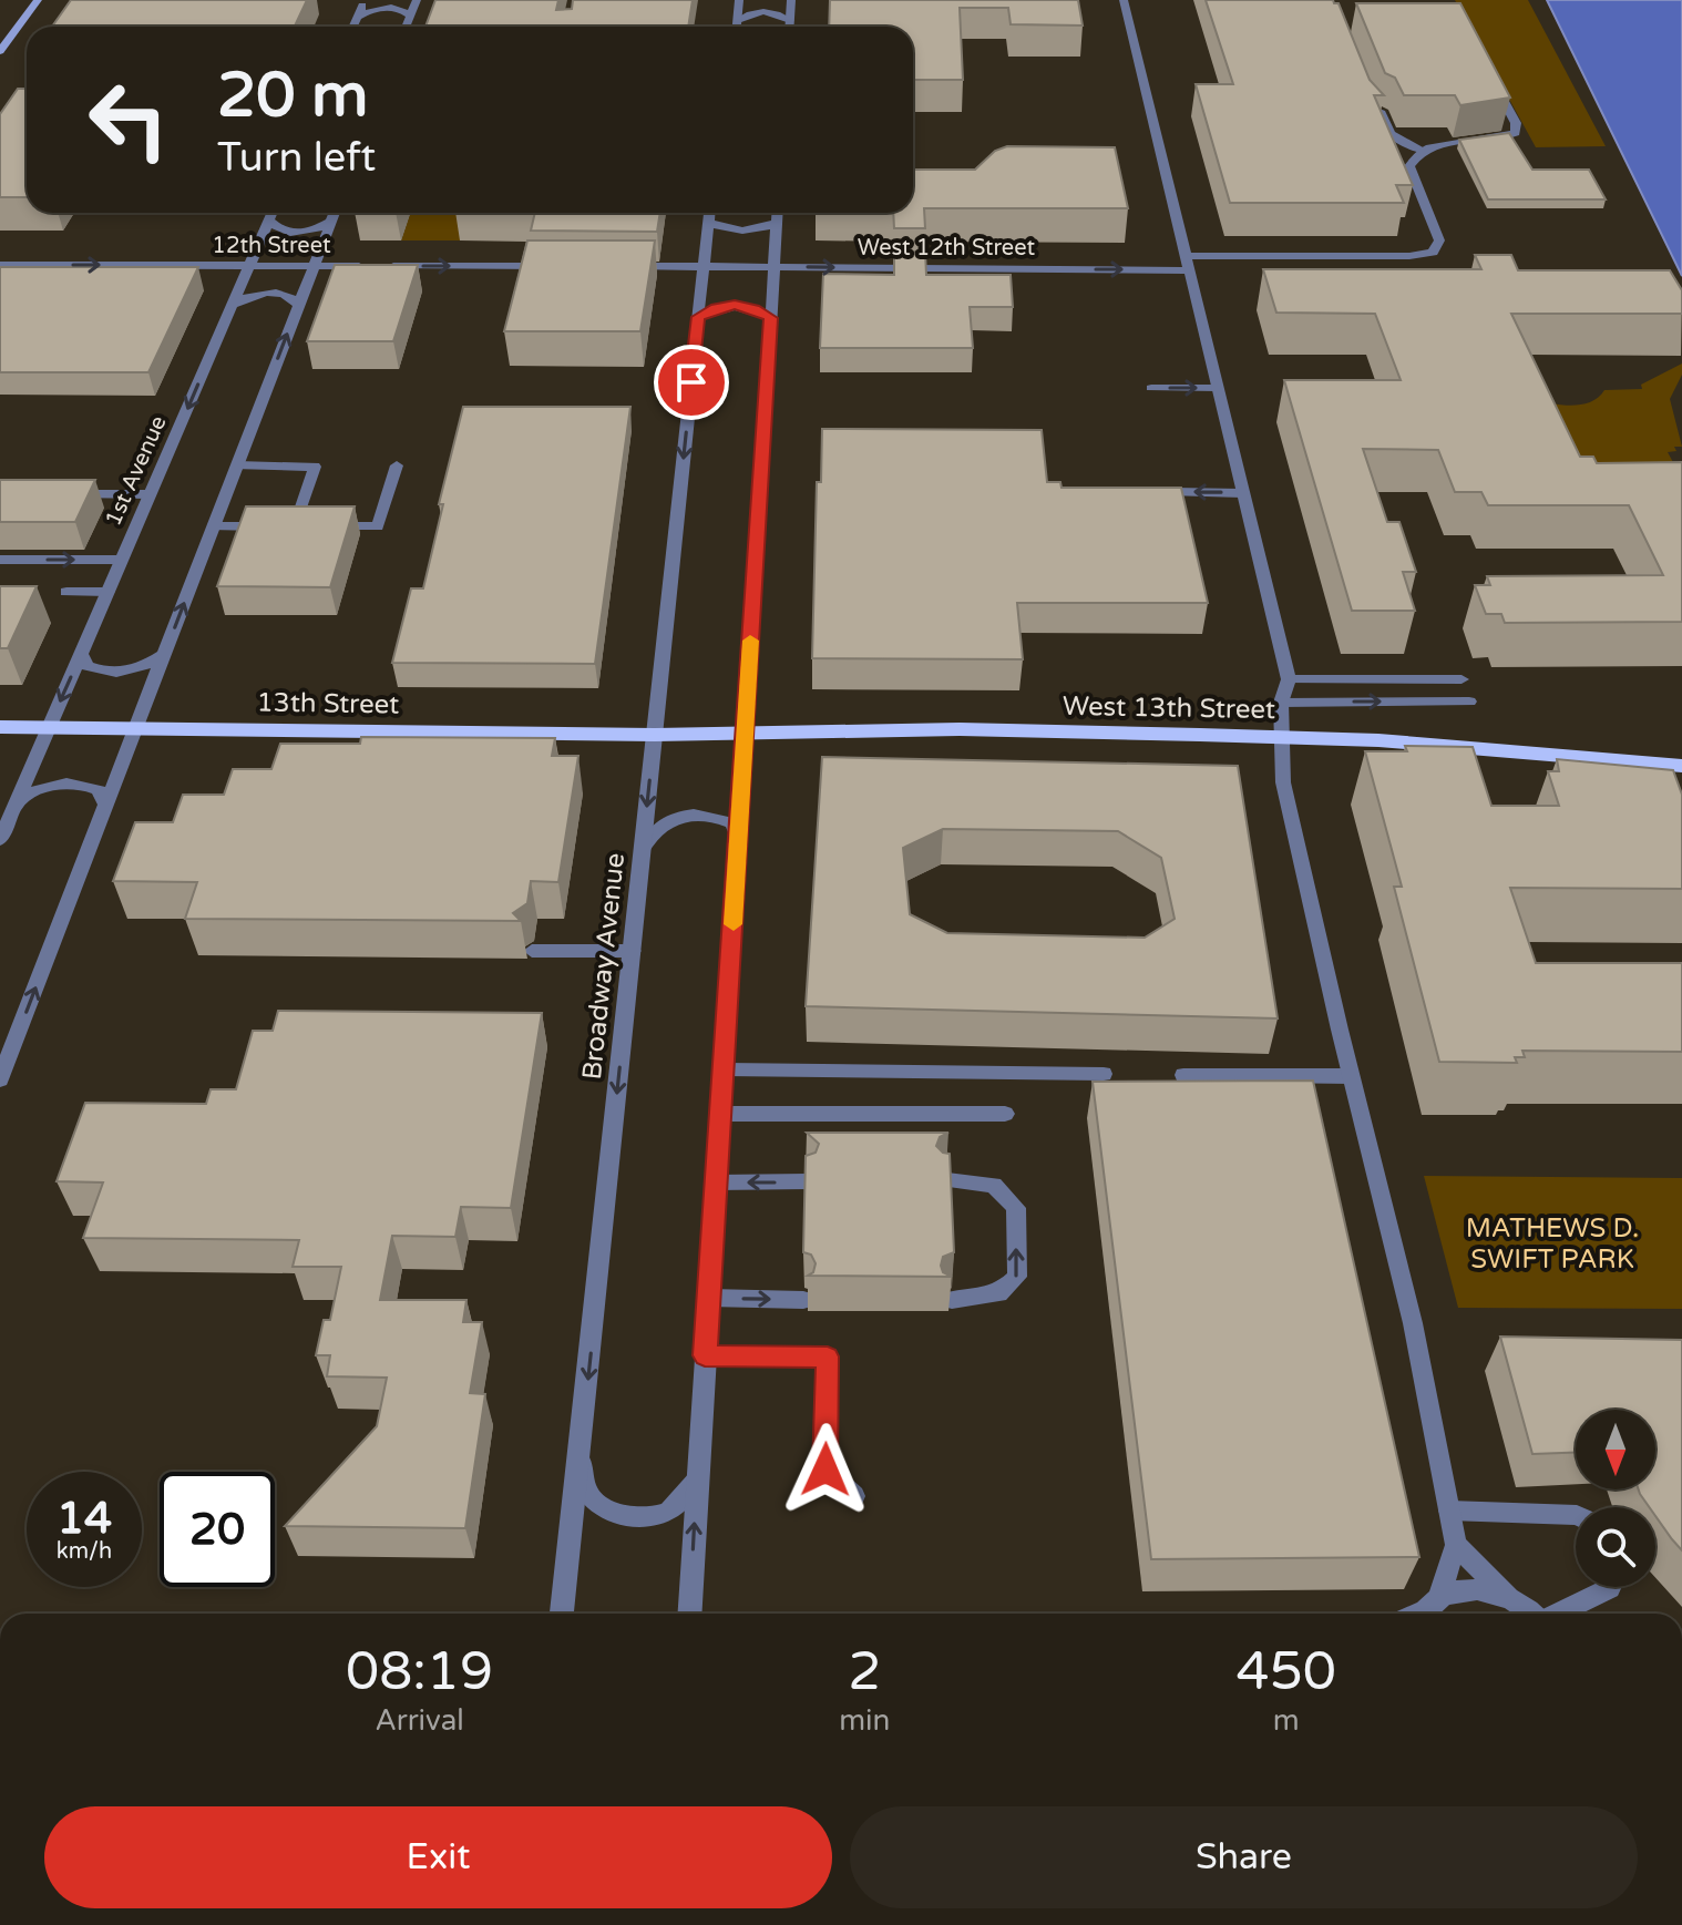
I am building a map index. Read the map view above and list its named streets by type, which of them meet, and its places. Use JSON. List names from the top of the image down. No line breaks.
{"streets":{"main road":["13th Street","West 13th Street"],"street":["12th Street","West 12th Street","1st Avenue","Broadway Avenue"]},"crossings":[["12th Street","1st Avenue"],["West 12th Street","Broadway Avenue"],["1st Avenue","13th Street"],["13th Street","West 13th Street"],["13th Street","Broadway Avenue"],["West 13th Street","Broadway Avenue"]],"one_way":["12th Street","West 12th Street"],"parks":["MATHEWS D. SWIFT PARK"],"north":"bottom","page":{"turn":["20 m","Turn left"],"speed":"14 km/h","limit":"20","eta":["08:19","Arrival","2","min","450","m"],"buttons":["Exit","Share"]}}
